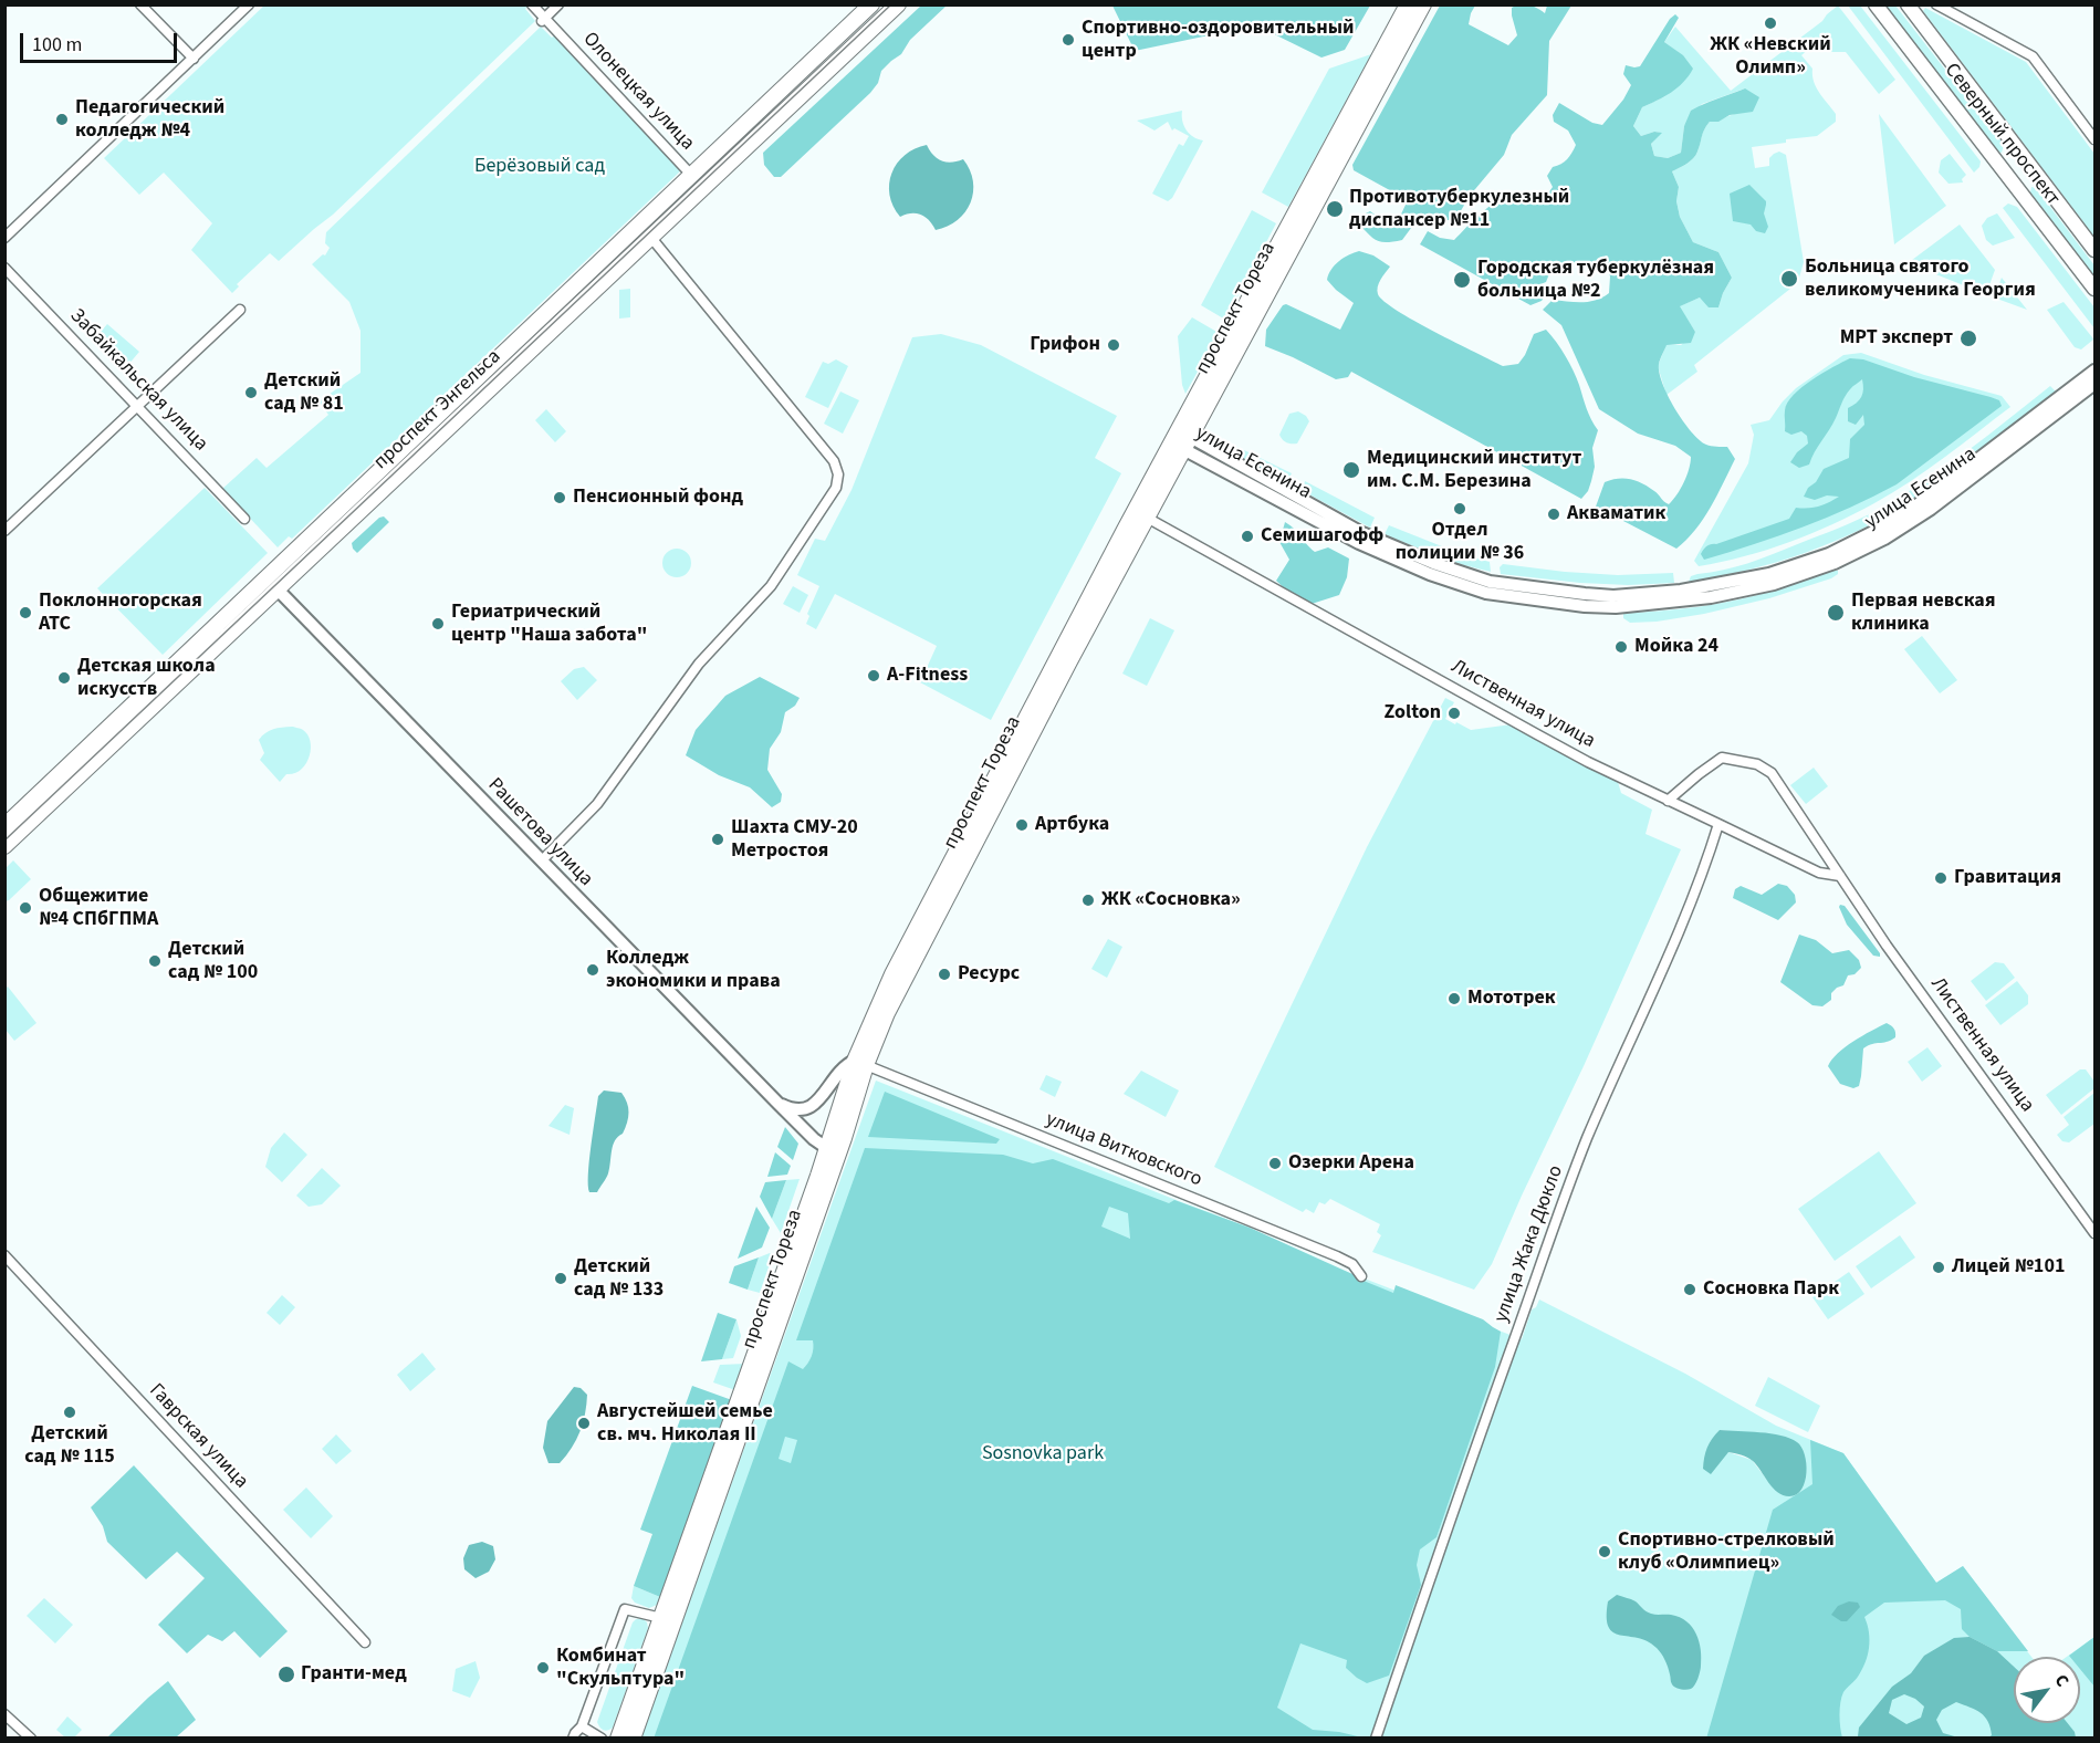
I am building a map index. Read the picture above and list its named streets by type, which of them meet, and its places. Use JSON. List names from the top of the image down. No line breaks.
{"streets":{"main road":["Северный проспект","проспект Тореза","проспект Энгельса"],"street":["Олонецкая улица","Забайкальская улица","улица Есенина","Лиственная улица","Рашетова улица","улица Витковского","улица Жака Дюкло","Гаврская улица"]},"crossings":[["Олонецкая улица","проспект Энгельса"],["проспект Тореза","улица Есенина"],["проспект Тореза","Лиственная улица"],["проспект Тореза","Рашетова улица"],["проспект Тореза","улица Витковского"],["проспект Энгельса","Рашетова улица"]],"parks":["Берёзовый сад","Sosnovka park"],"places":["ЖК «Невский Олимп»","Спортивно-оздоровительный центр","Педагогический колледж №4","Противотуберкулезный диспансер №11","Больница святого великомученика Георгия","Городская туберкулёзная больница №2","МРТ эксперт","Грифон","Детский сад № 81","Медицинский институт им. С.М. Березина","Пенсионный фонд","Отдел полиции № 36","Акваматик","Семишагофф","Поклонногорская АТС","Первая невская клиника","Гериатрический центр \"Наша забота\"","Мойка 24","A-Fitness","Детская школа искусств","Zolton","Артбука","Шахта СМУ-20 Метростоя","Гравитация","ЖК «Сосновка»","Общежитие №4 СПбГПМА","Детский сад № 100","Колледж экономики и права","Ресурс","Мототрек","Озерки Арена","Лицей №101","Детский сад № 133","Сосновка Парк","Детский сад № 115","Августейшей семье св. мч. Николая II","Спортивно-стрелковый клуб «Олимпиец»","Комбинат \"Скульптура\"","Гранти-мед"],"scale_bar":"100 m","north":"top right"}
